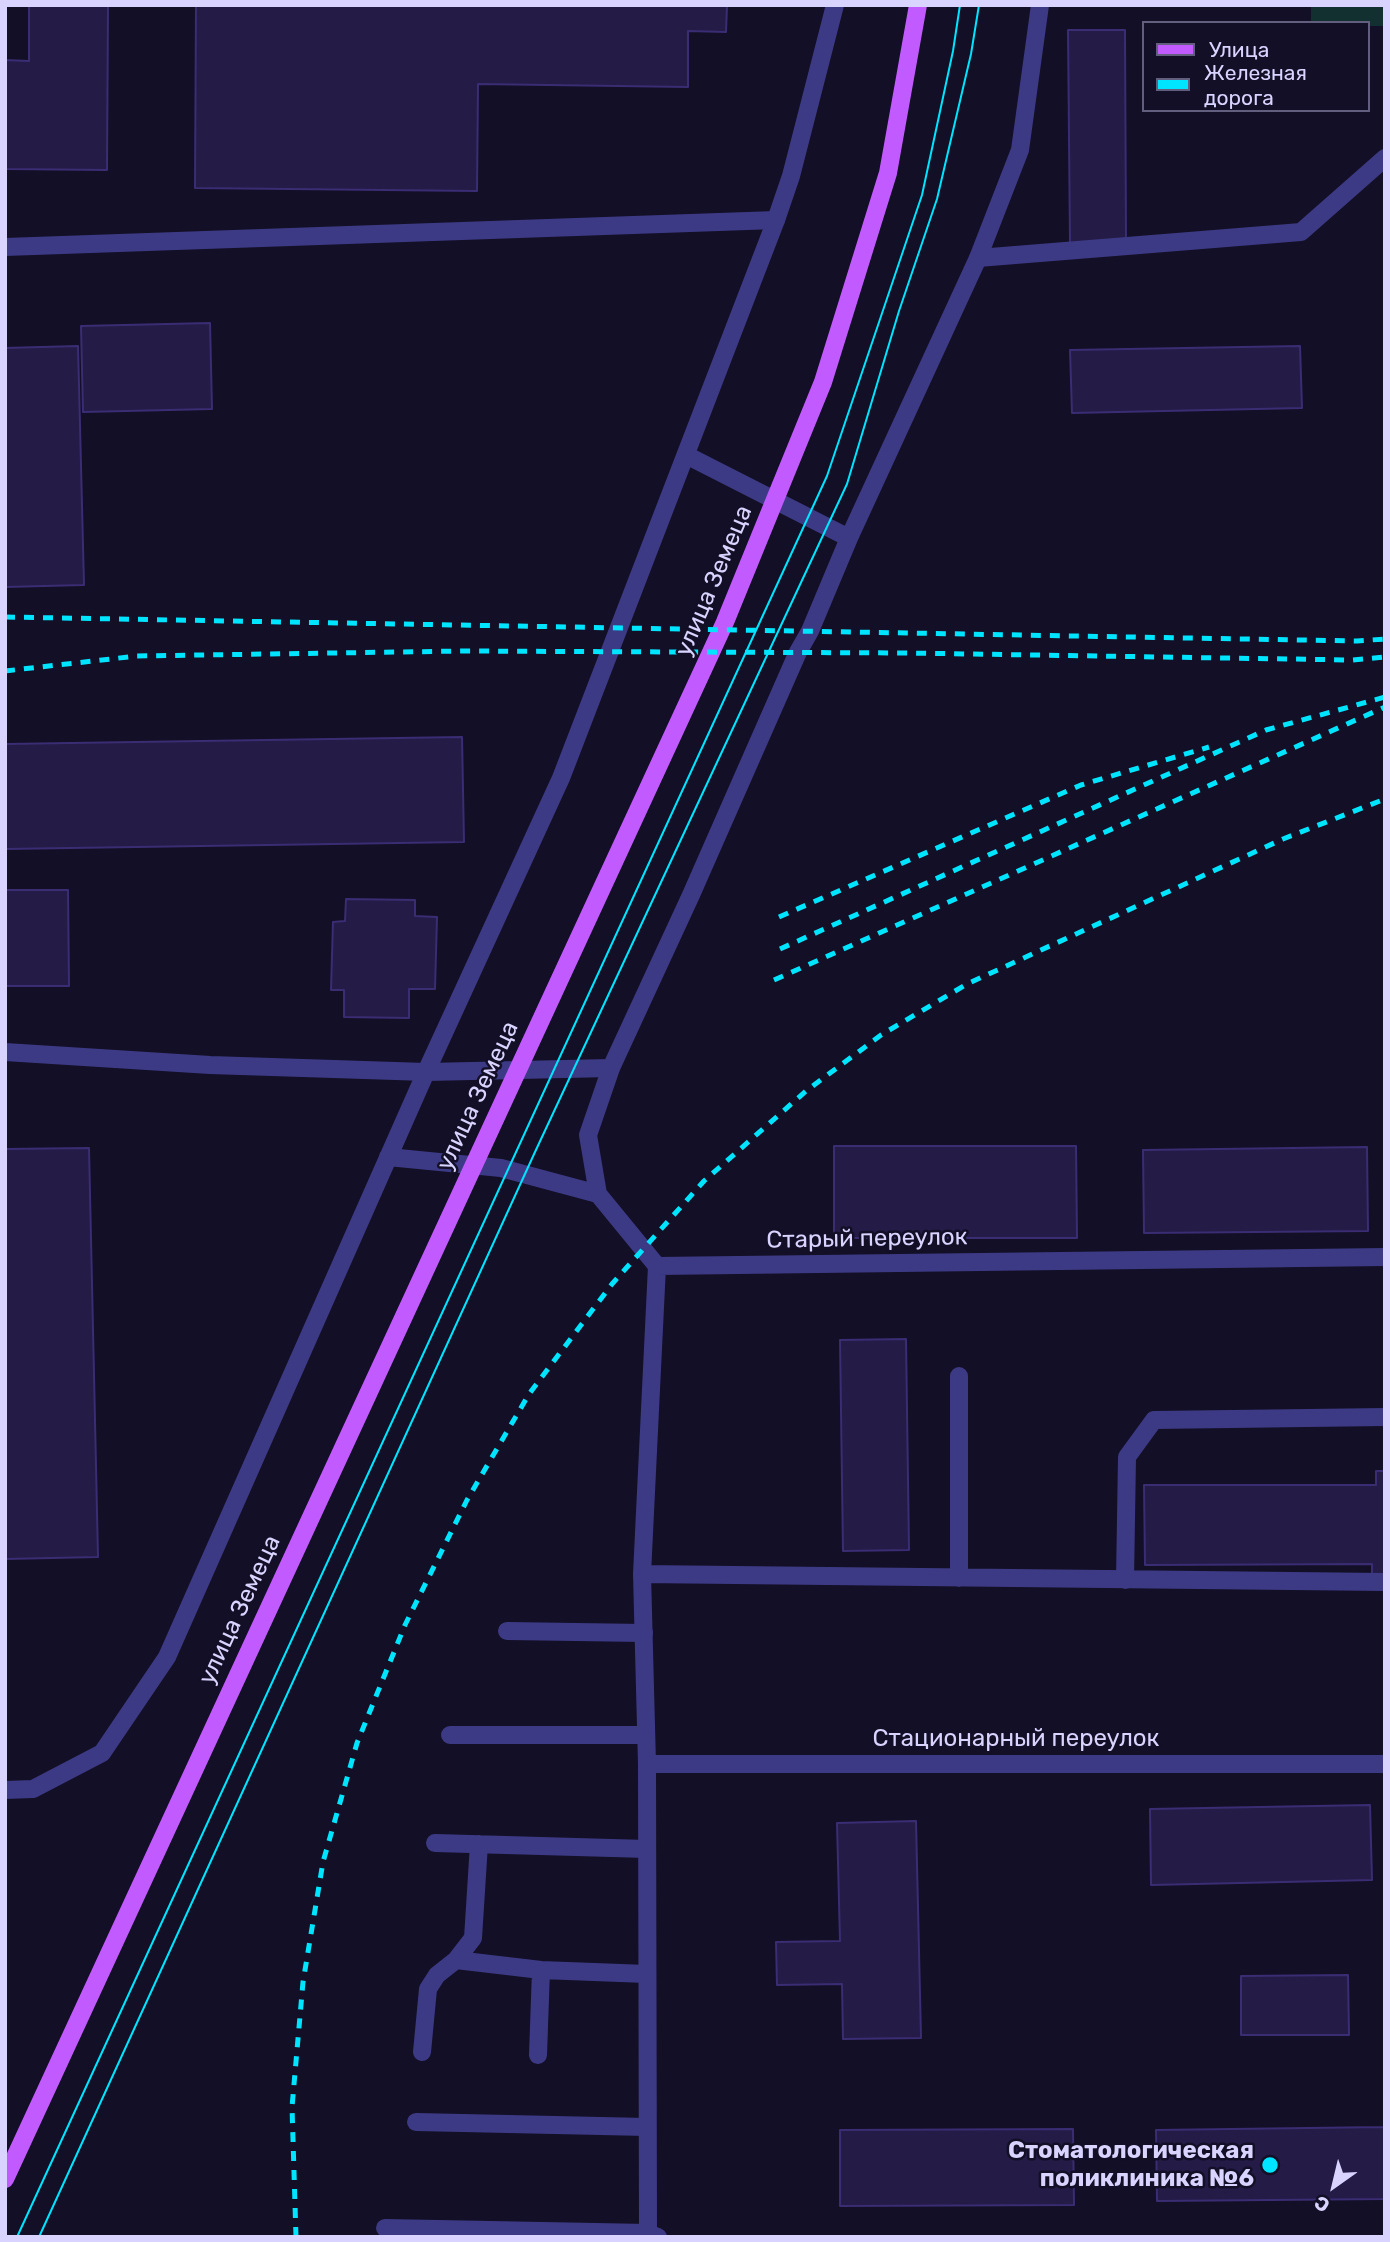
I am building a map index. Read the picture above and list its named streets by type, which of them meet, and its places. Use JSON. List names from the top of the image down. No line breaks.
{"streets":{"main road":["улица Земеца"],"street":["Старый переулок","Стационарный переулок"]},"places":["Стоматологическая поликлиника №6"],"legend":["Улица","Железная дорога"],"north":"bottom left"}
